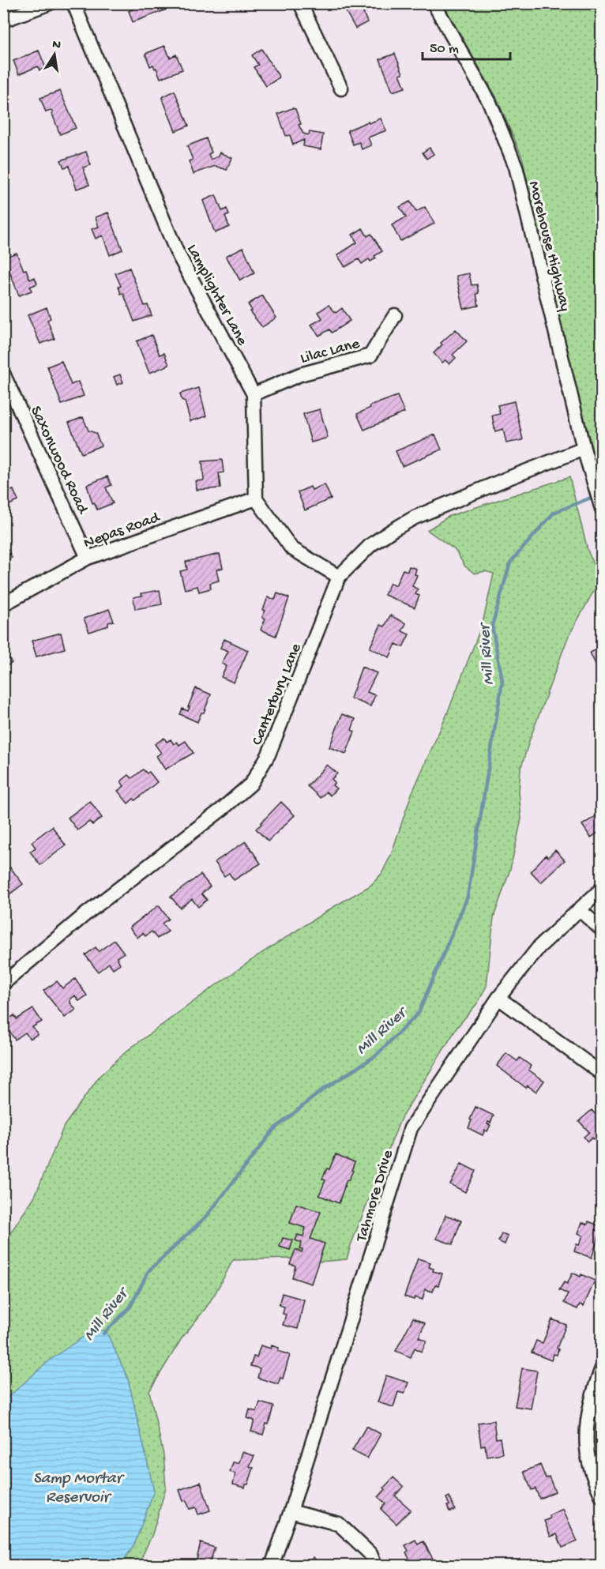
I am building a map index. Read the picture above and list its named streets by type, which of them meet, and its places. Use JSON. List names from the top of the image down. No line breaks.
{"streets":{"street":["Morehouse Highway","Lamplighter Lane","Lilac Lane","Saxonwood Road","Nepas Road","Canterbury Lane","Tahmore Drive"]},"crossings":[["Morehouse Highway","Canterbury Lane"],["Lamplighter Lane","Lilac Lane"],["Lamplighter Lane","Nepas Road"],["Saxonwood Road","Nepas Road"]],"water":["Mill River","Samp Mortar Reservoir"],"scale_bar":"50 m","north":"top"}
